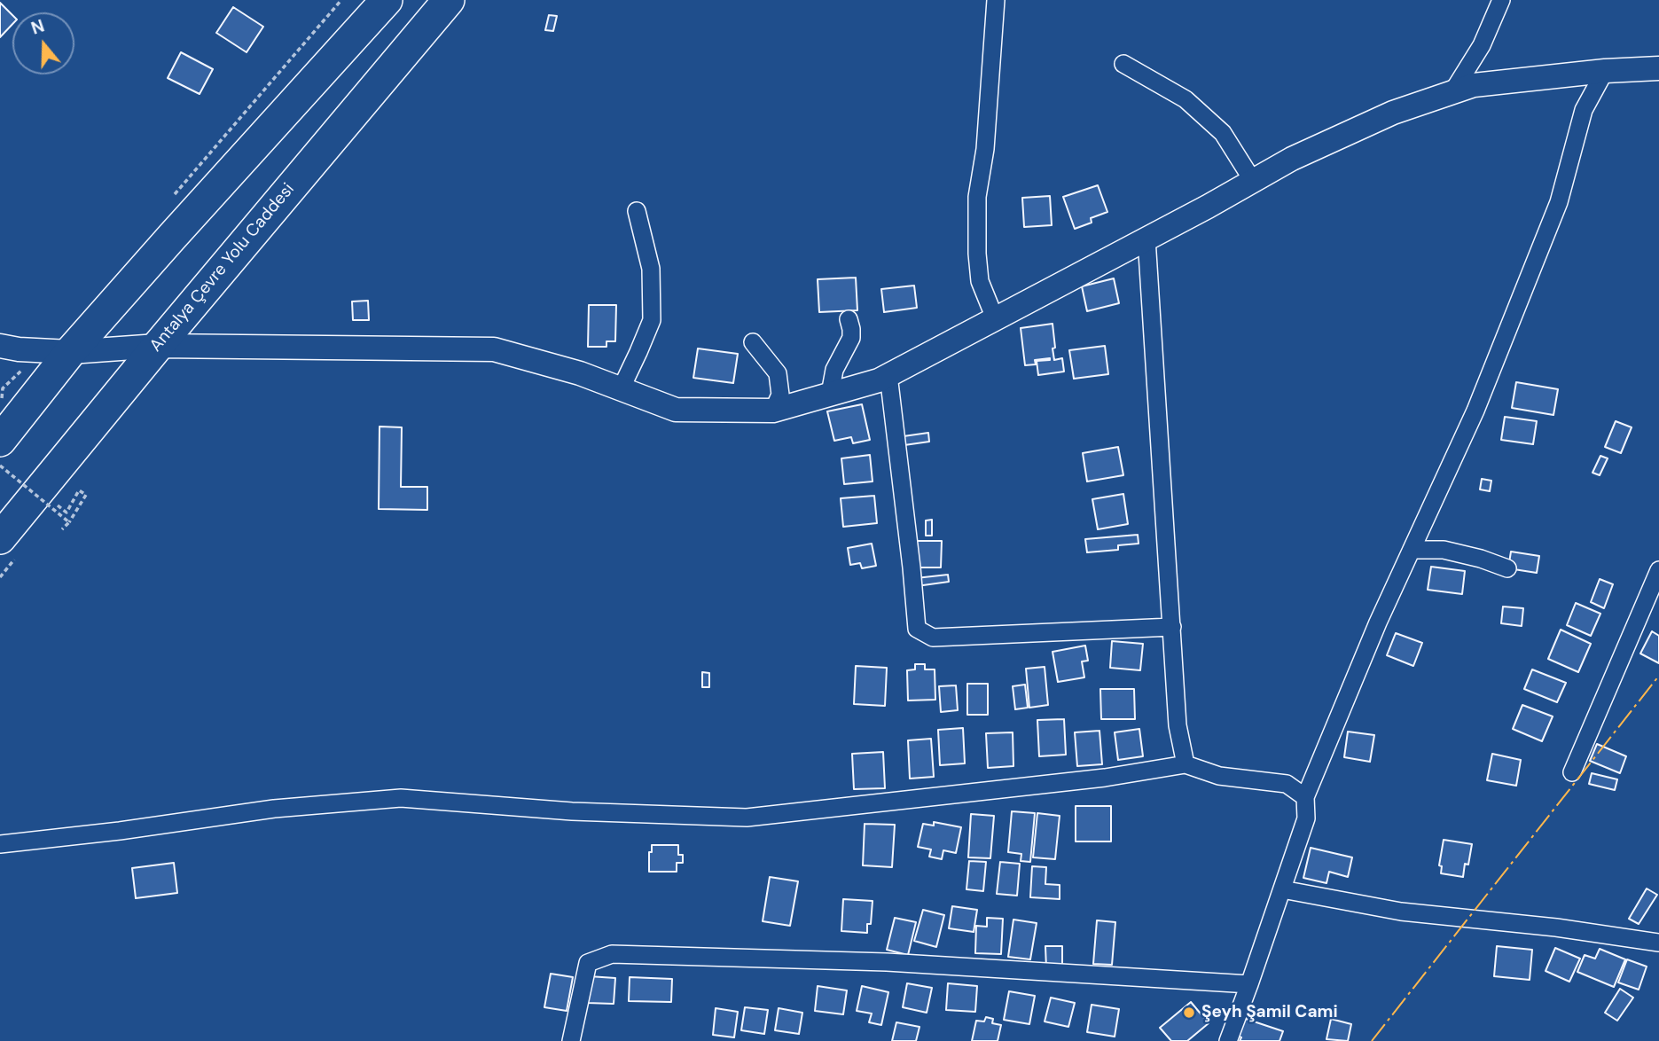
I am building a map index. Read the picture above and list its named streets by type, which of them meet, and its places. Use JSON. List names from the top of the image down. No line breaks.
{"streets":{"highway":["Antalya Çevre Yolu Caddesi"]},"places":["Şeyh Şamil Cami"],"north":"top"}
